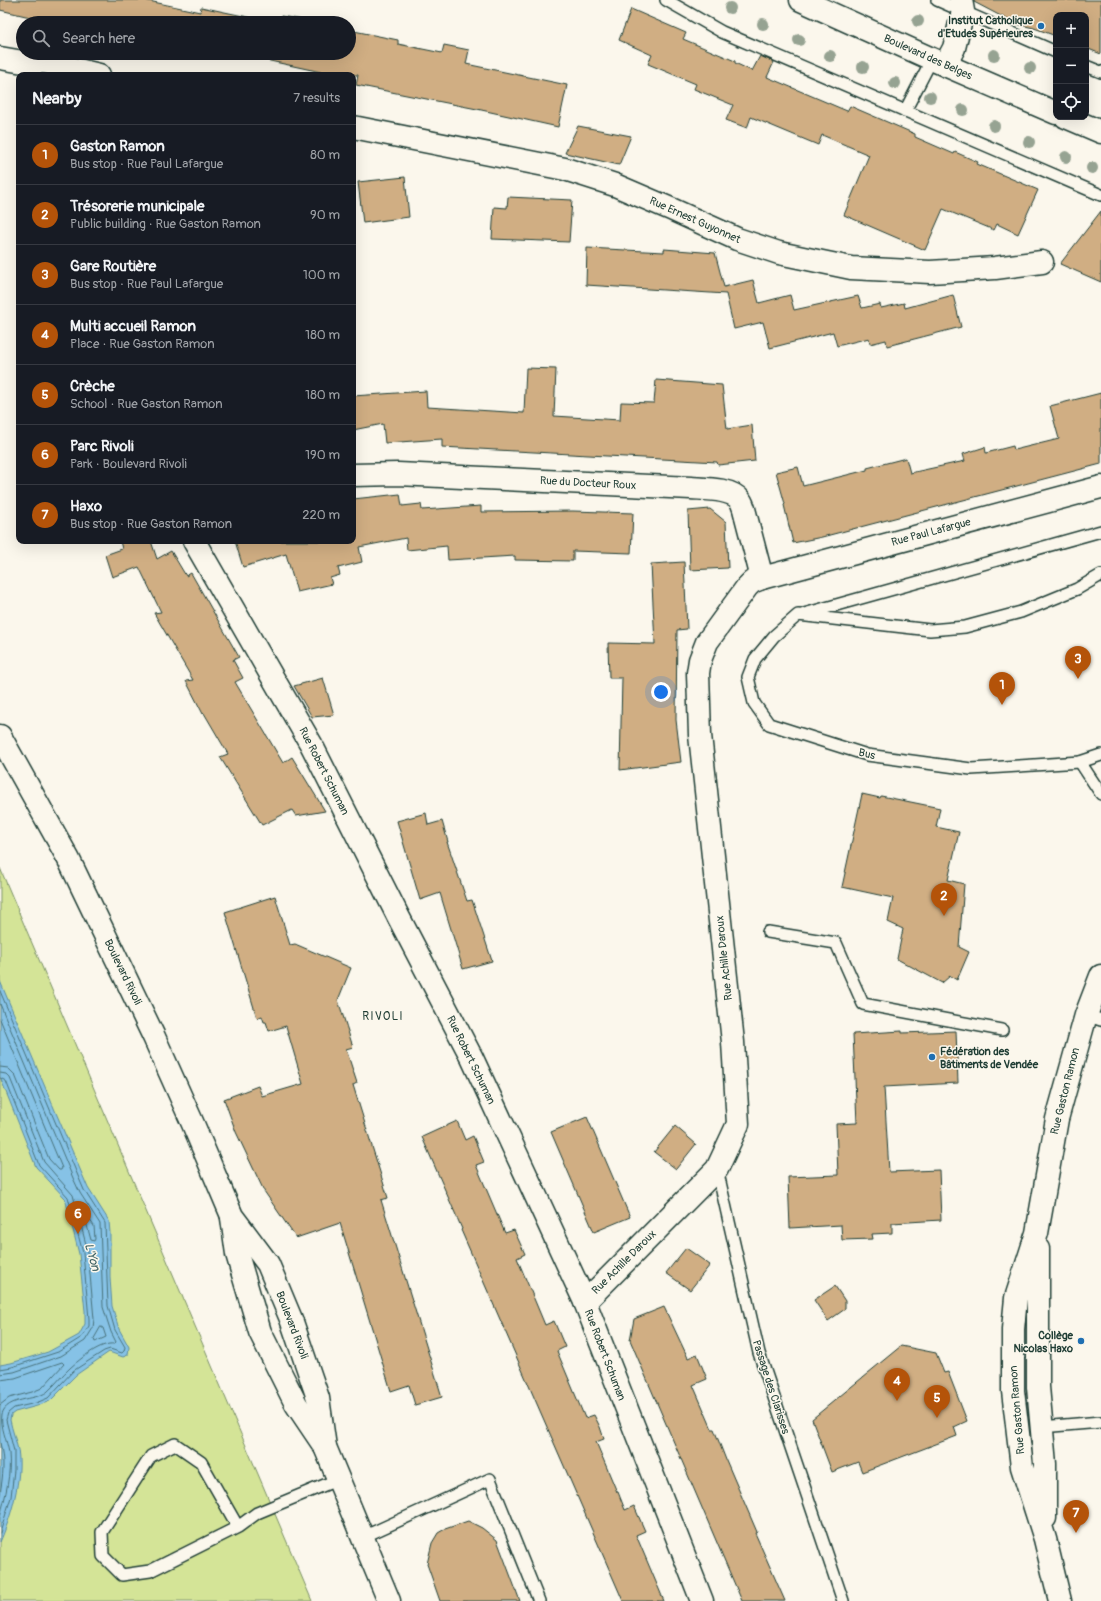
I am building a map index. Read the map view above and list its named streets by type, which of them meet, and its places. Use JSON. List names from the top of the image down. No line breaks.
{"streets":{"street":["Boulevard des Belges","Rue Ernest Guyonnet","Rue du Docteur Roux","Rue Paul Lafargue","Rue Robert Schuman","Rue Achille Daroux","Boulevard Rivoli","Rue Gaston Ramon"],"lane":["Bus","Passage des Clarisses"]},"crossings":[["Rue du Docteur Roux","Rue Paul Lafargue"],["Rue du Docteur Roux","Rue Achille Daroux"],["Rue Paul Lafargue","Rue Achille Daroux"],["Rue Robert Schuman","Rue Achille Daroux"],["Rue Achille Daroux","Passage des Clarisses"]],"districts":["RIVOLI"],"water":["L'Yon"],"places":["Institut Catholique d'Etudes Supérieures","Fédération des Bâtiments de Vendée","Collège Nicolas Haxo"],"page":{"map_buttons":["+","−"],"search":"Search here","heading":["Nearby","7 results"],"list":[{"mark":"1","name":"Gaston Ramon","note":"Bus stop · Rue Paul Lafargue","value":"80 m"},{"mark":"2","name":"Trésorerie municipale","note":"Public building · Rue Gaston Ramon","value":"90 m"},{"mark":"3","name":"Gare Routière","note":"Bus stop · Rue Paul Lafargue","value":"100 m"},{"mark":"4","name":"Multi accueil Ramon","note":"Place · Rue Gaston Ramon","value":"180 m"},{"mark":"5","name":"Crèche","note":"School · Rue Gaston Ramon","value":"180 m"},{"mark":"6","name":"Parc Rivoli","note":"Park · Boulevard Rivoli","value":"190 m"},{"mark":"7","name":"Haxo","note":"Bus stop · Rue Gaston Ramon","value":"220 m"}],"pins":["3","1","2","6","4","5","7"]}}
